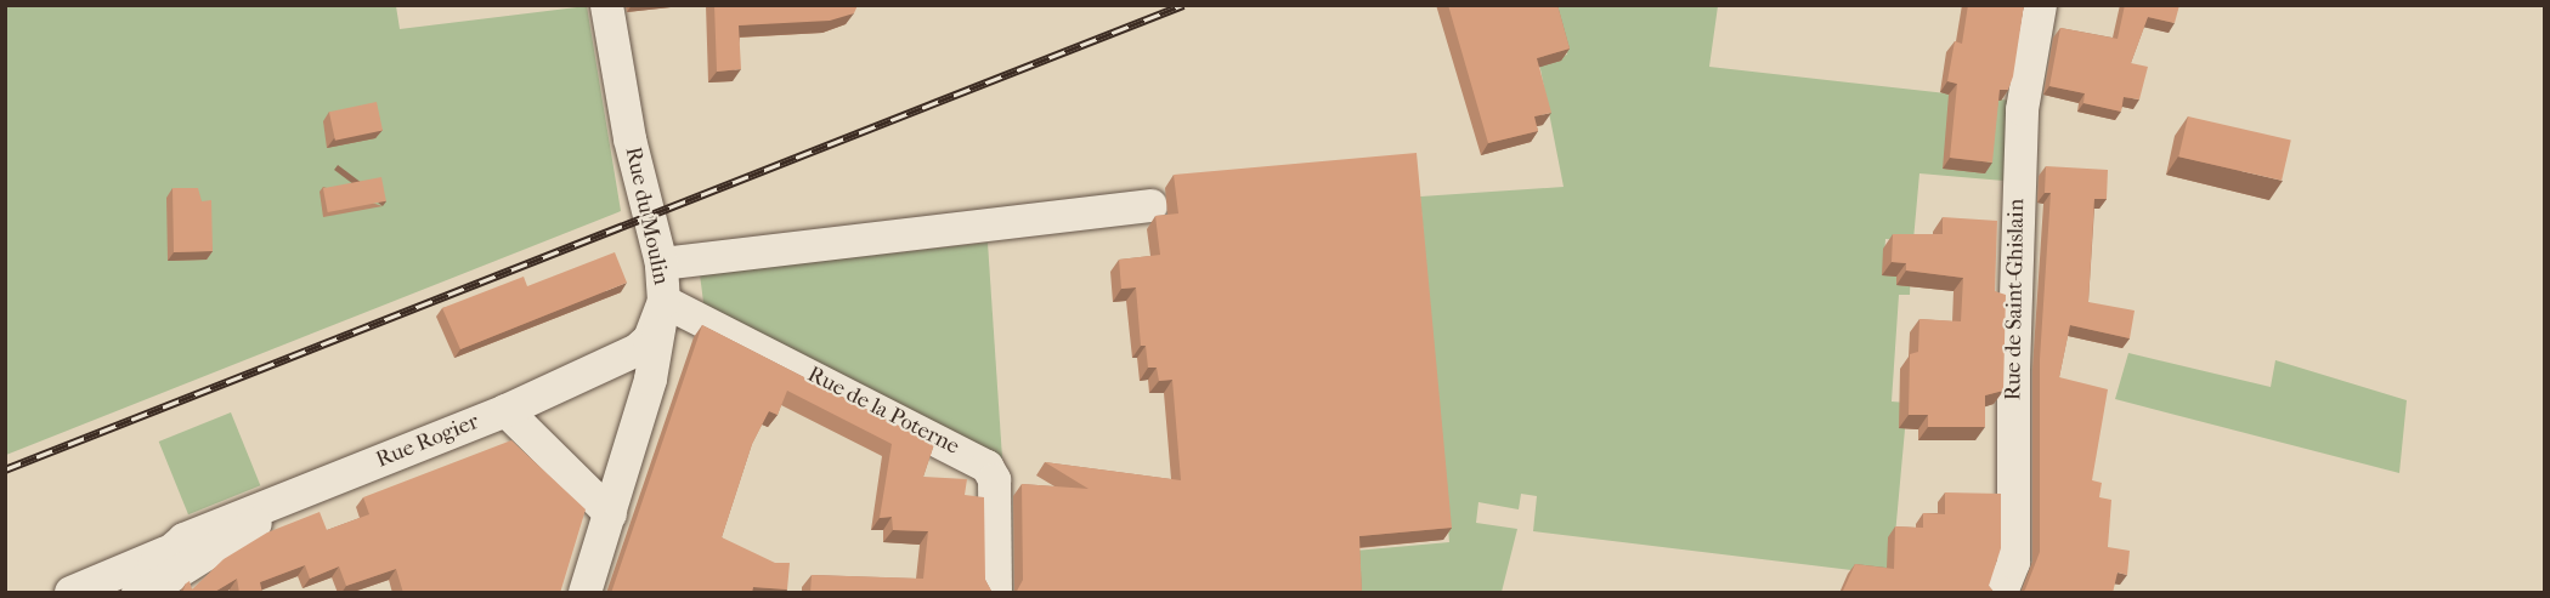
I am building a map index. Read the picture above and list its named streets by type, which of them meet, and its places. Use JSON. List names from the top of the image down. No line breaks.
{"streets":{"street":["Rue du Moulin","Rue de Saint-Ghislain","Rue de la Poterne","Rue Rogier"]},"crossings":[["Rue du Moulin","Rue de la Poterne"],["Rue du Moulin","Rue Rogier"],["Rue de la Poterne","Rue Rogier"]]}
